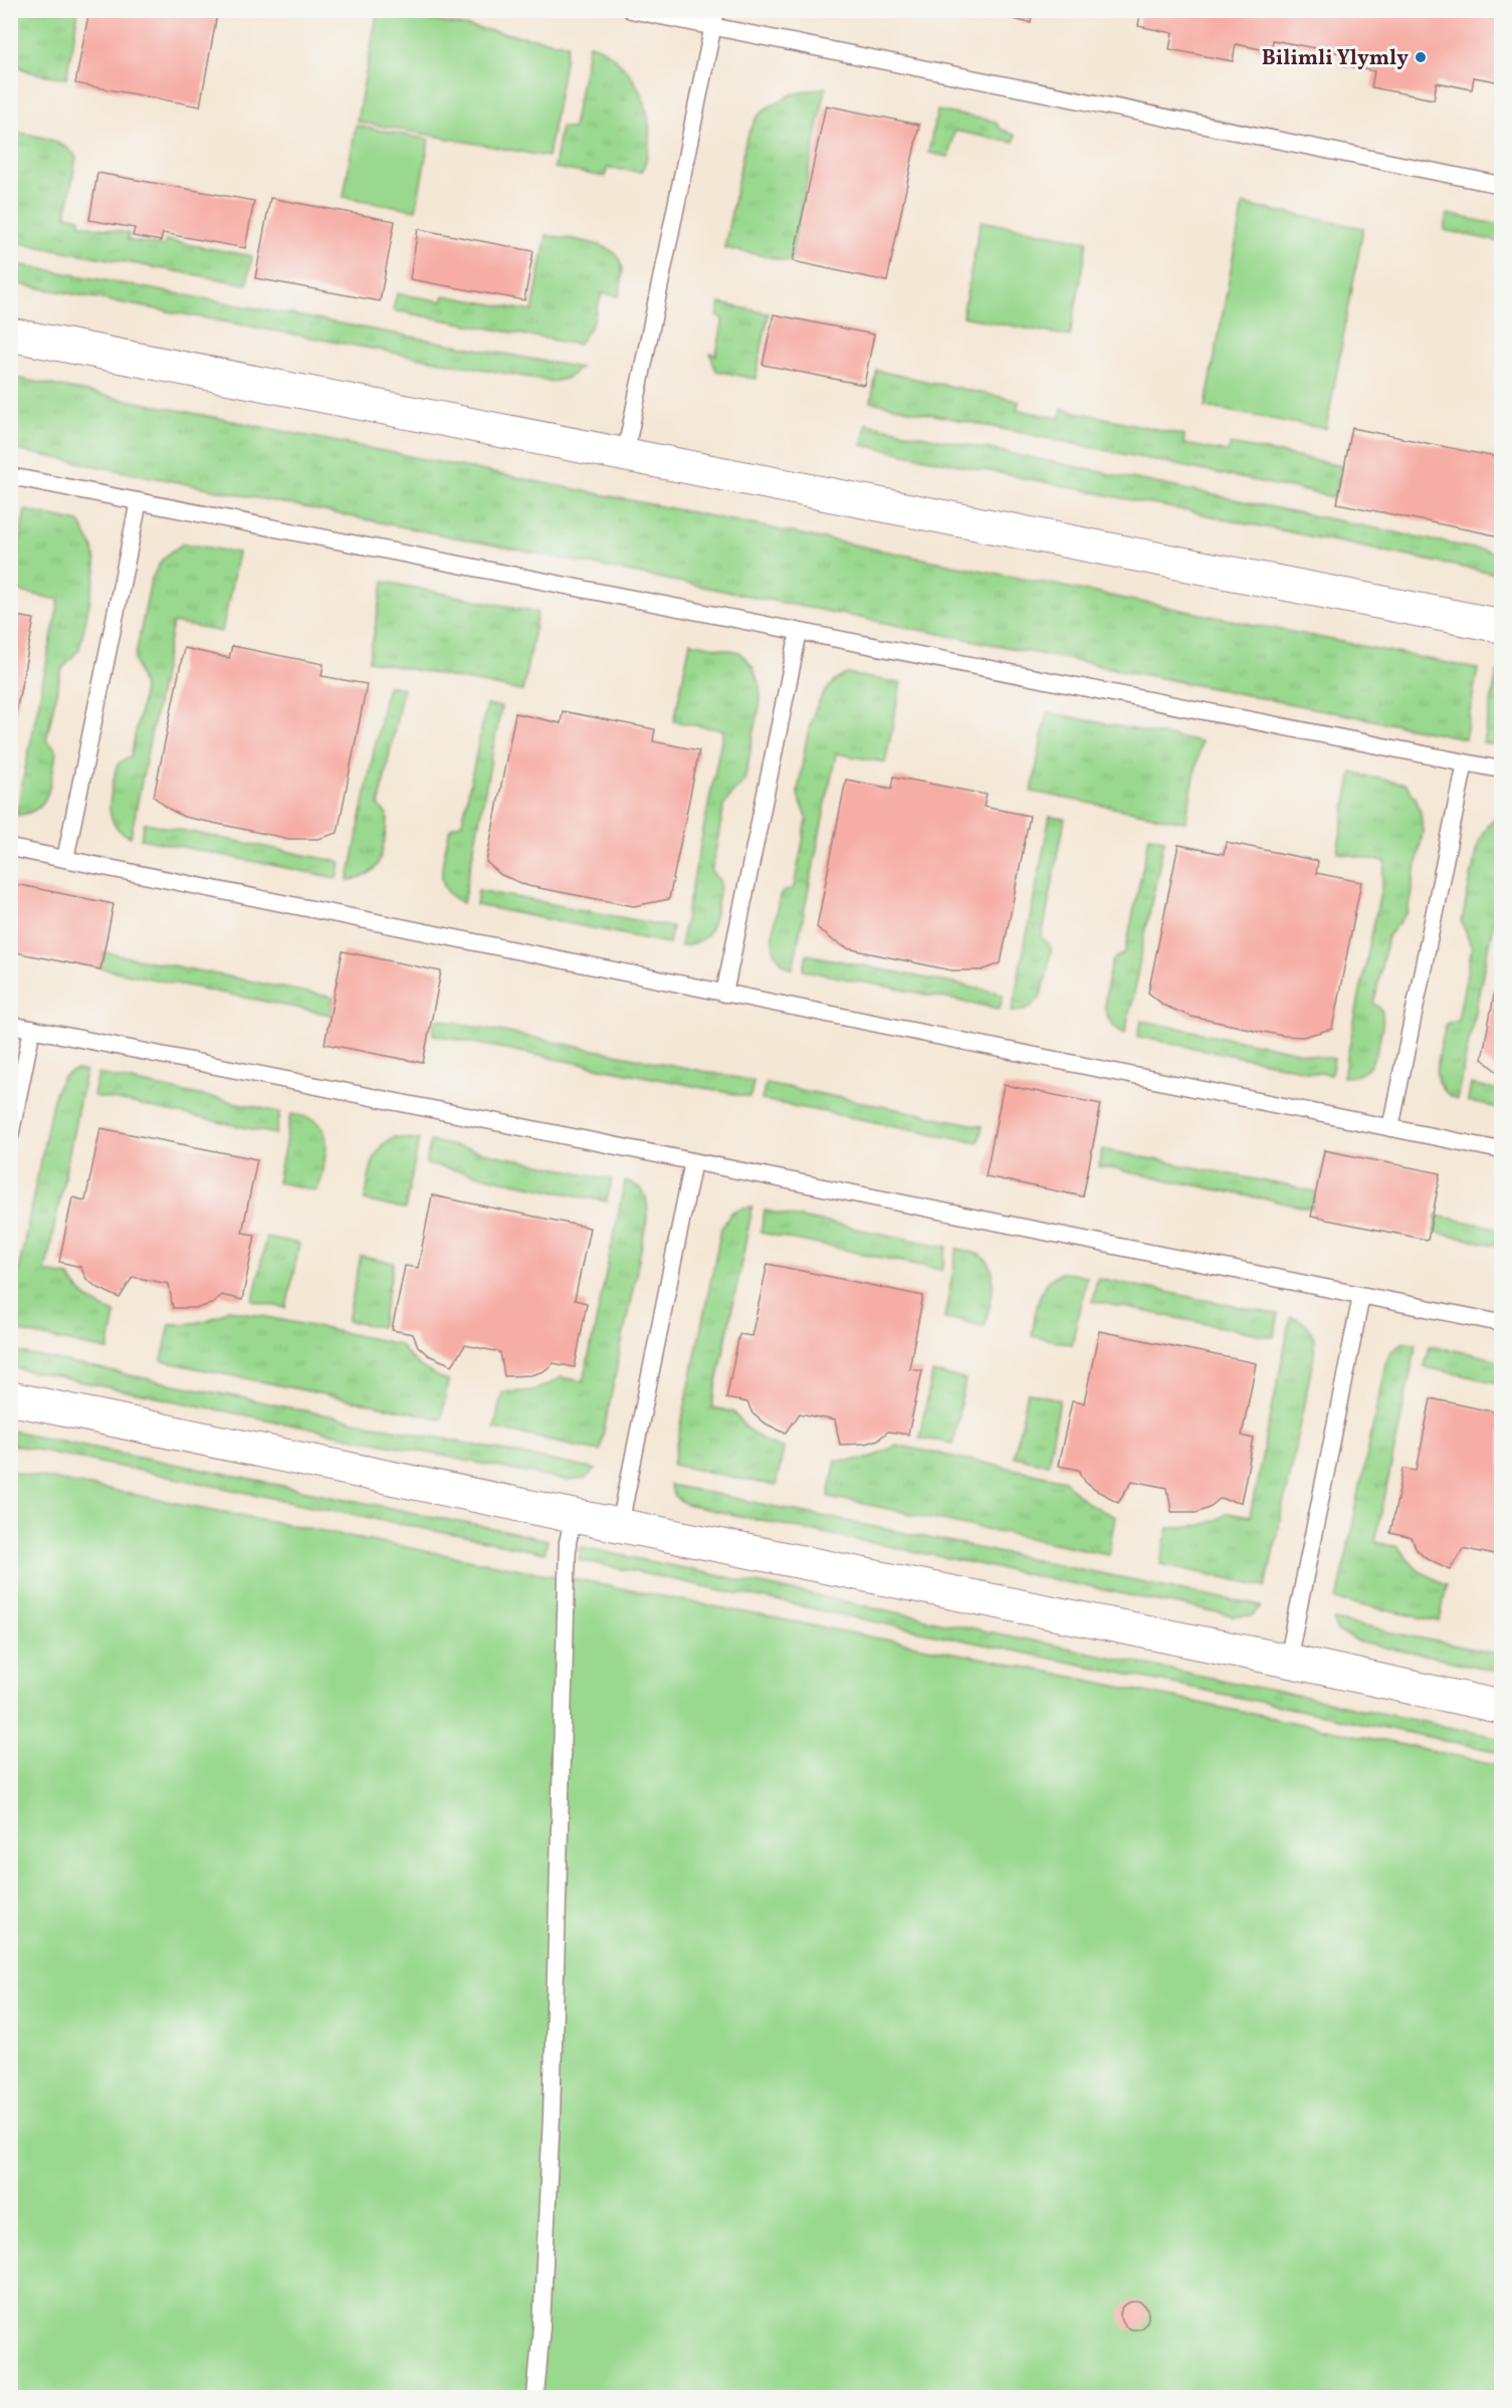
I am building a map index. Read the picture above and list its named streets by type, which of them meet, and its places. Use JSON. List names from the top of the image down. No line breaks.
{"places":["Bilimli Ylymly"]}
